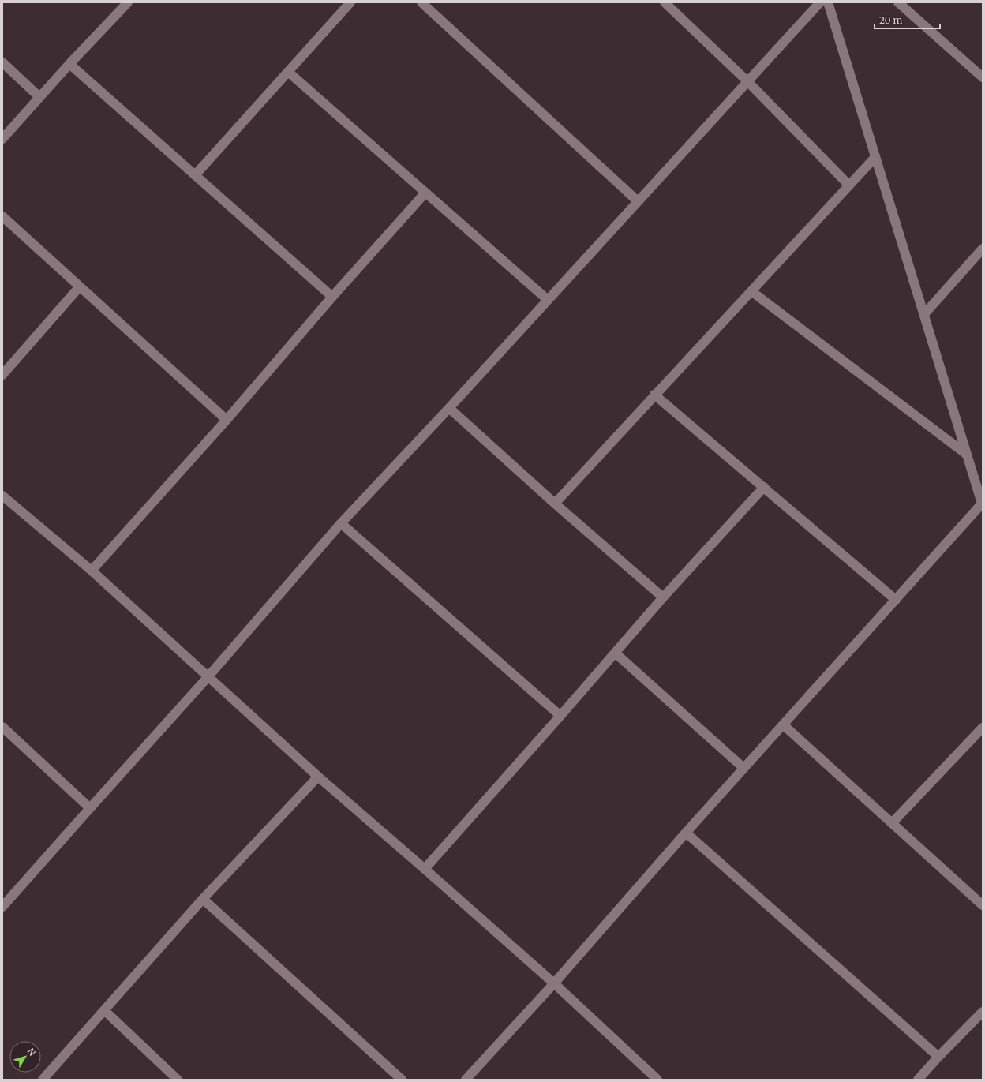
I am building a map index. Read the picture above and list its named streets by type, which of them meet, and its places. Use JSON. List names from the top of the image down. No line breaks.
{"scale_bar":"20 m","north":"top right"}
